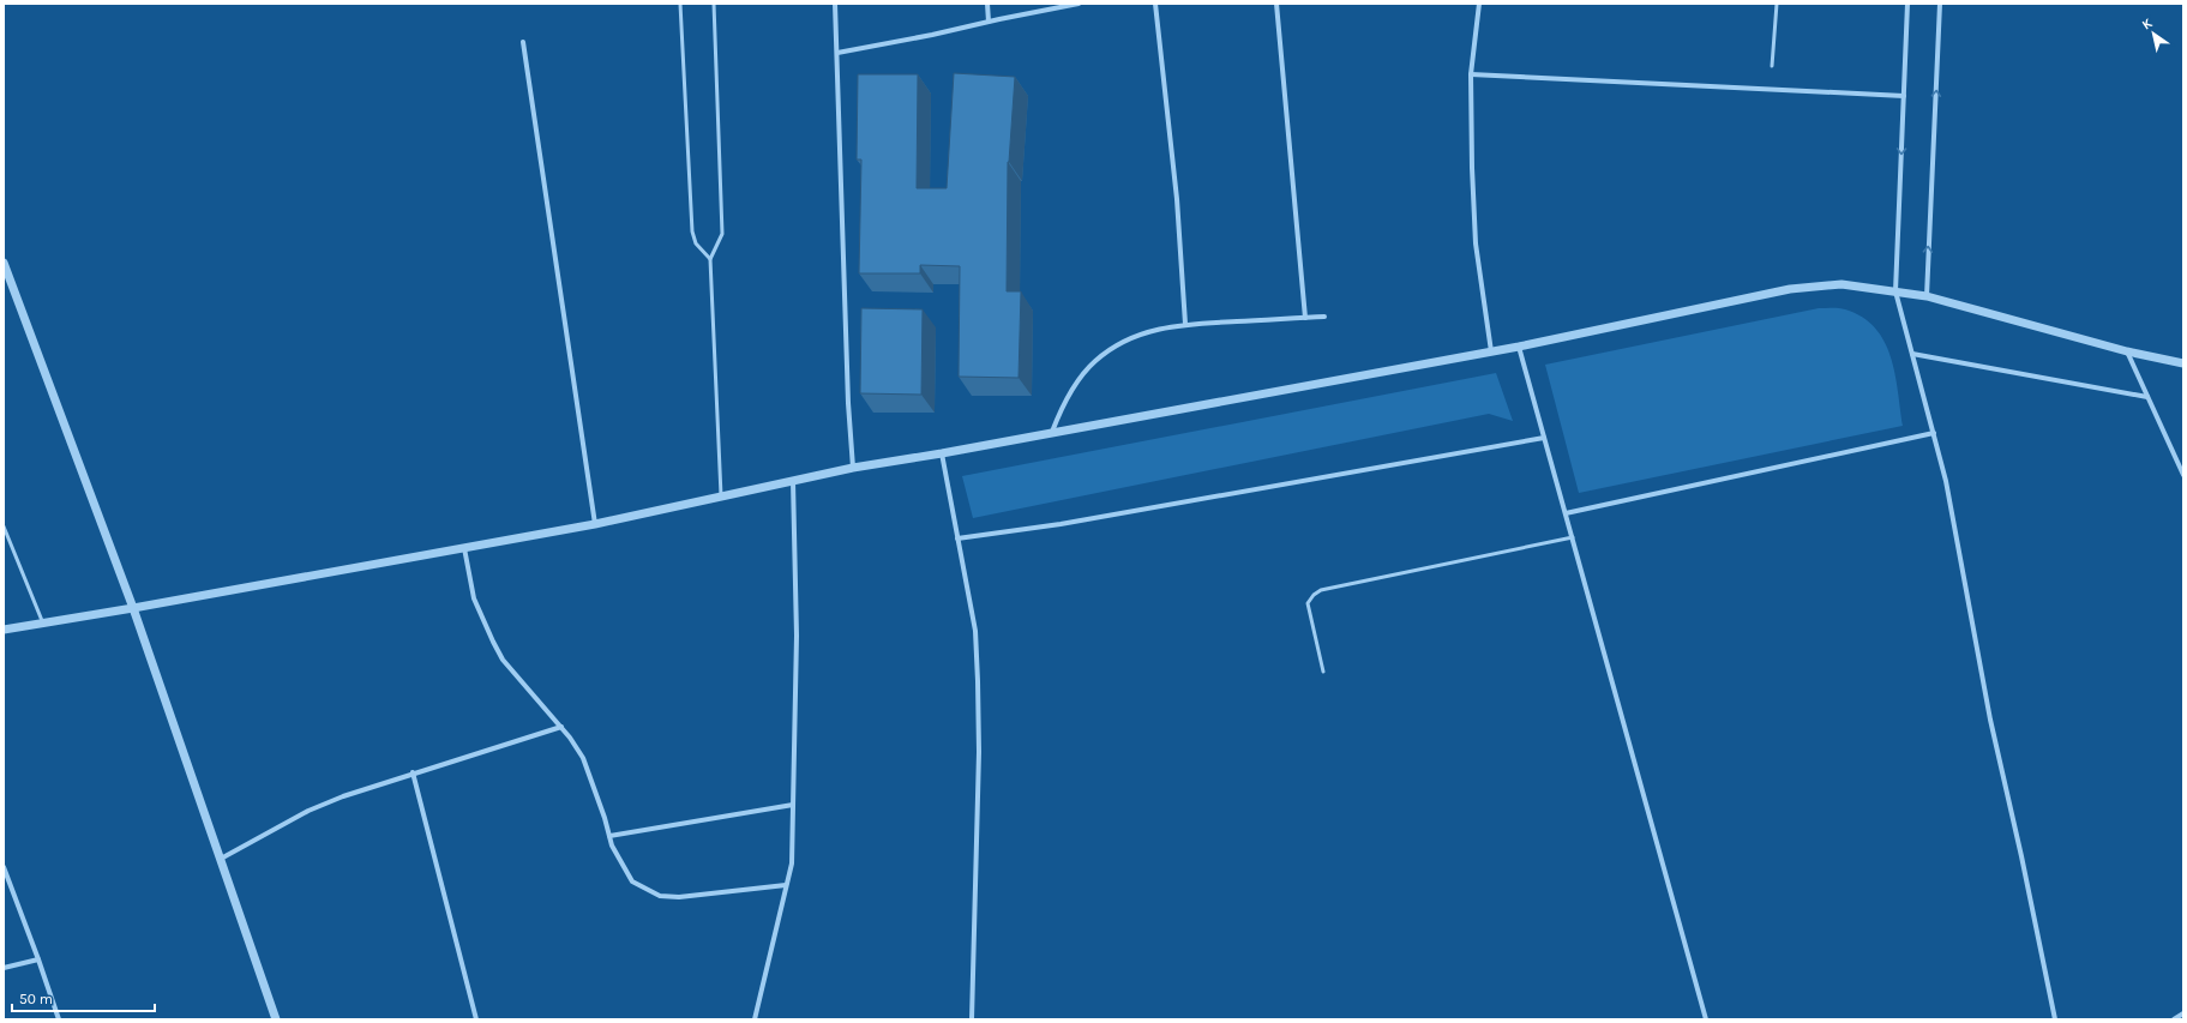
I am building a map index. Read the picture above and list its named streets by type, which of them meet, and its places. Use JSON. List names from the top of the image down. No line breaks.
{"scale_bar":"50 m","north":"top left"}
